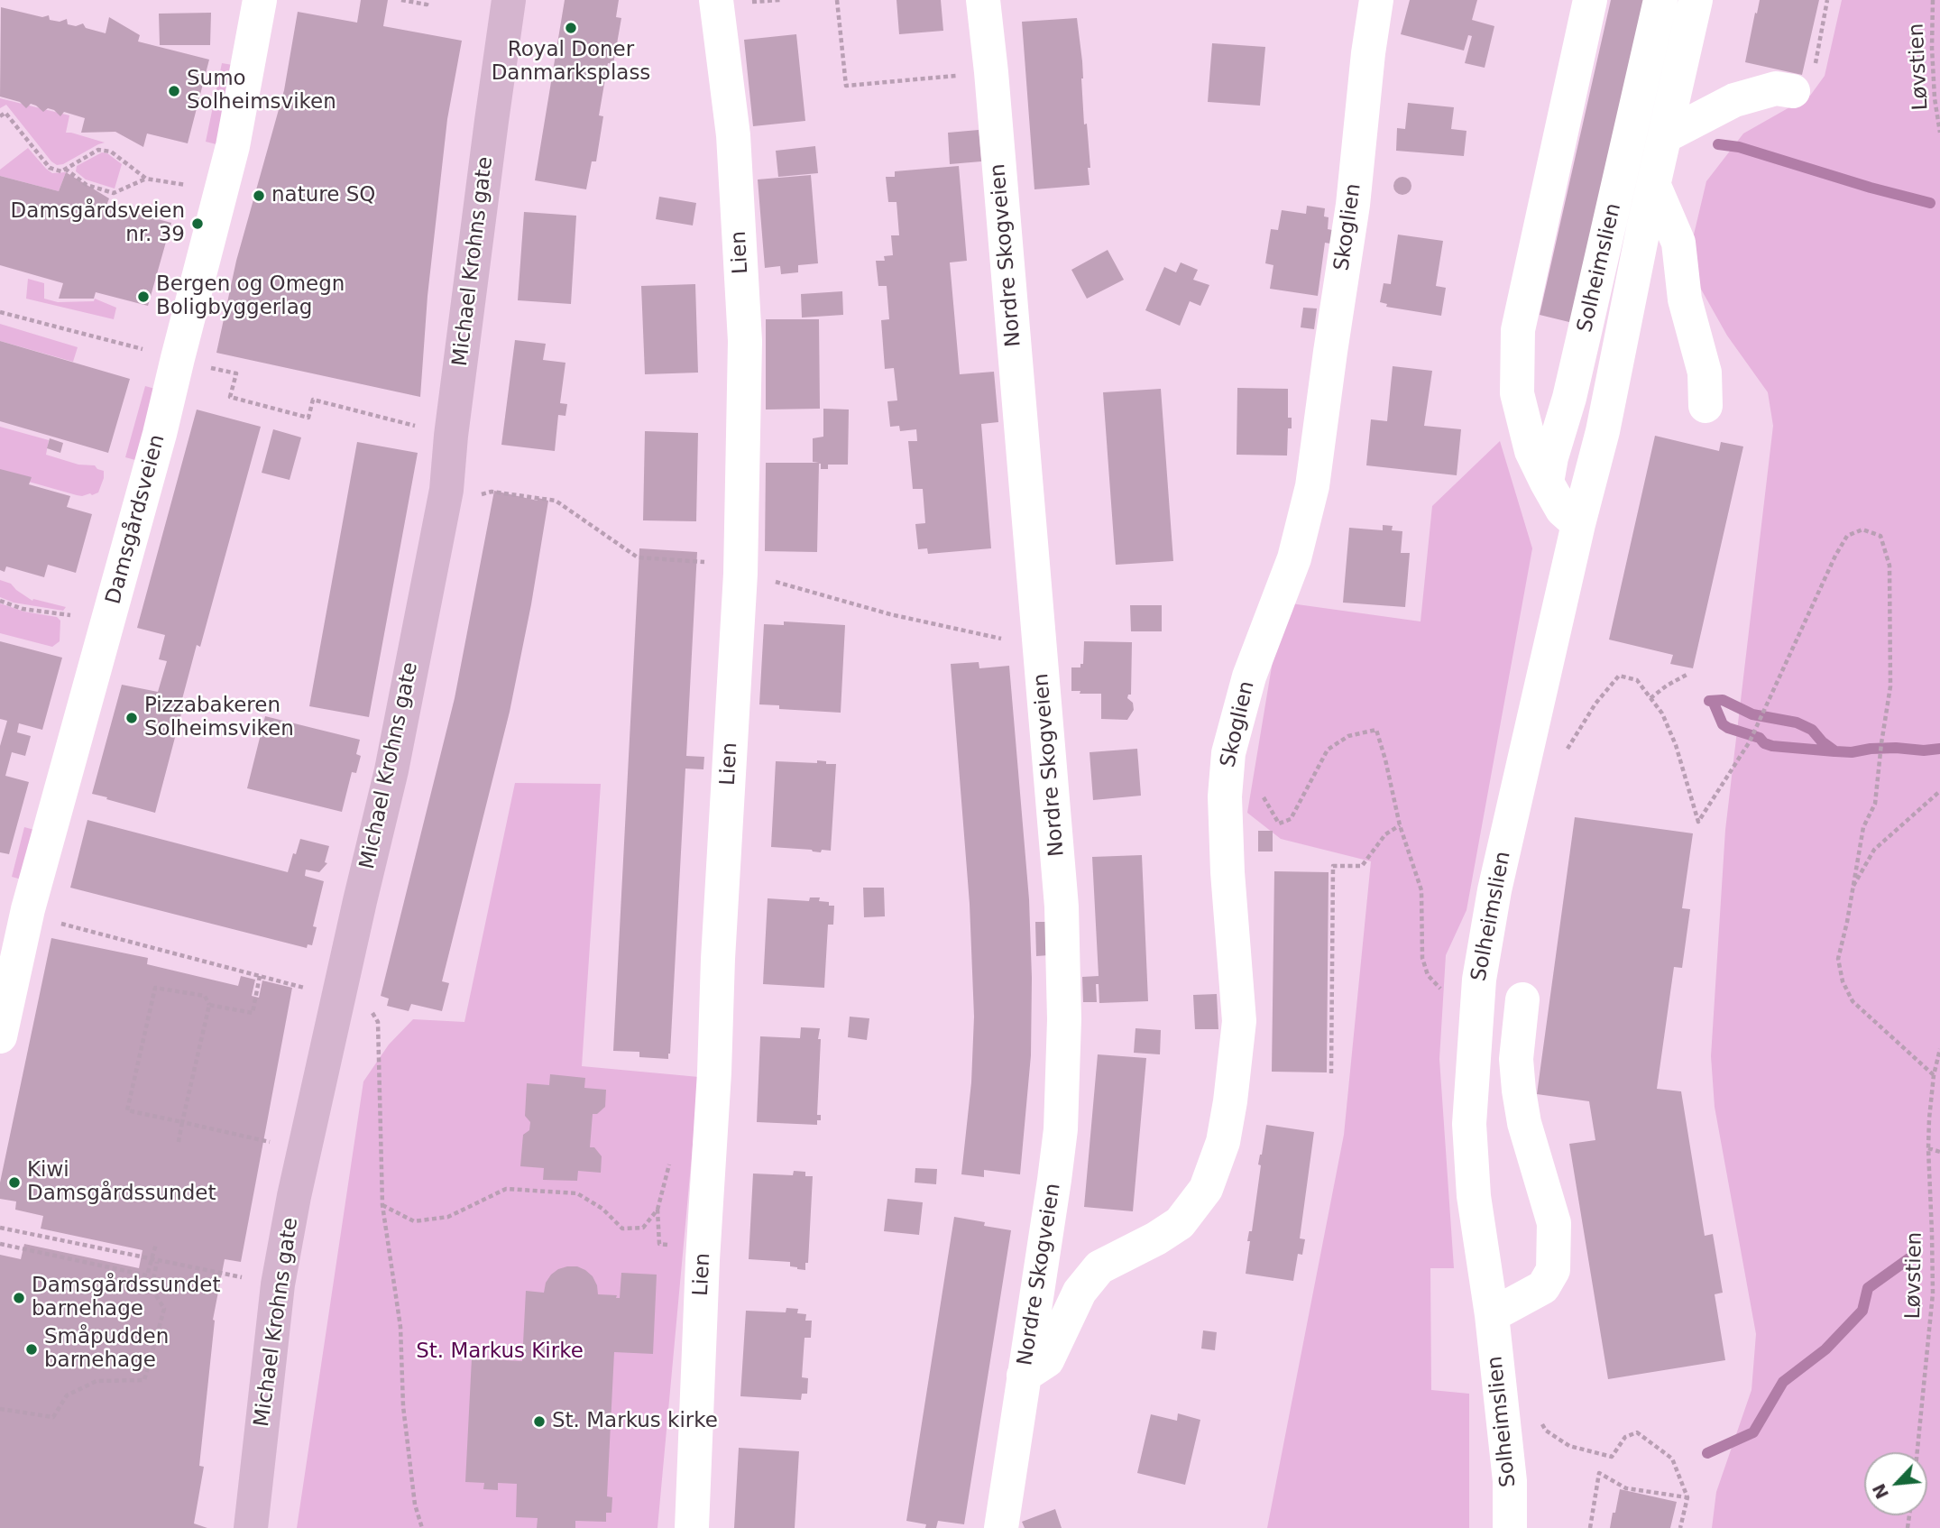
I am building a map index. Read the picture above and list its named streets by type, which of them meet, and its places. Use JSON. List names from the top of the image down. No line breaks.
{"streets":{"main road":["Michael Krohns gate"],"street":["Skoglien","Lien","Nordre Skogveien","Solheimslien","Damsgårdsveien"],"path":["Løvstien"]},"crossings":[["Skoglien","Nordre Skogveien"]],"parks":["St. Markus Kirke"],"places":["Royal Doner Danmarksplass","Sumo Solheimsviken","nature SQ","Damsgårdsveien nr. 39","Bergen og Omegn Boligbyggerlag","Pizzabakeren Solheimsviken","Kiwi Damsgårdssundet","Damsgårdssundet barnehage","Småpudden barnehage","St. Markus kirke"],"north":"bottom left"}
